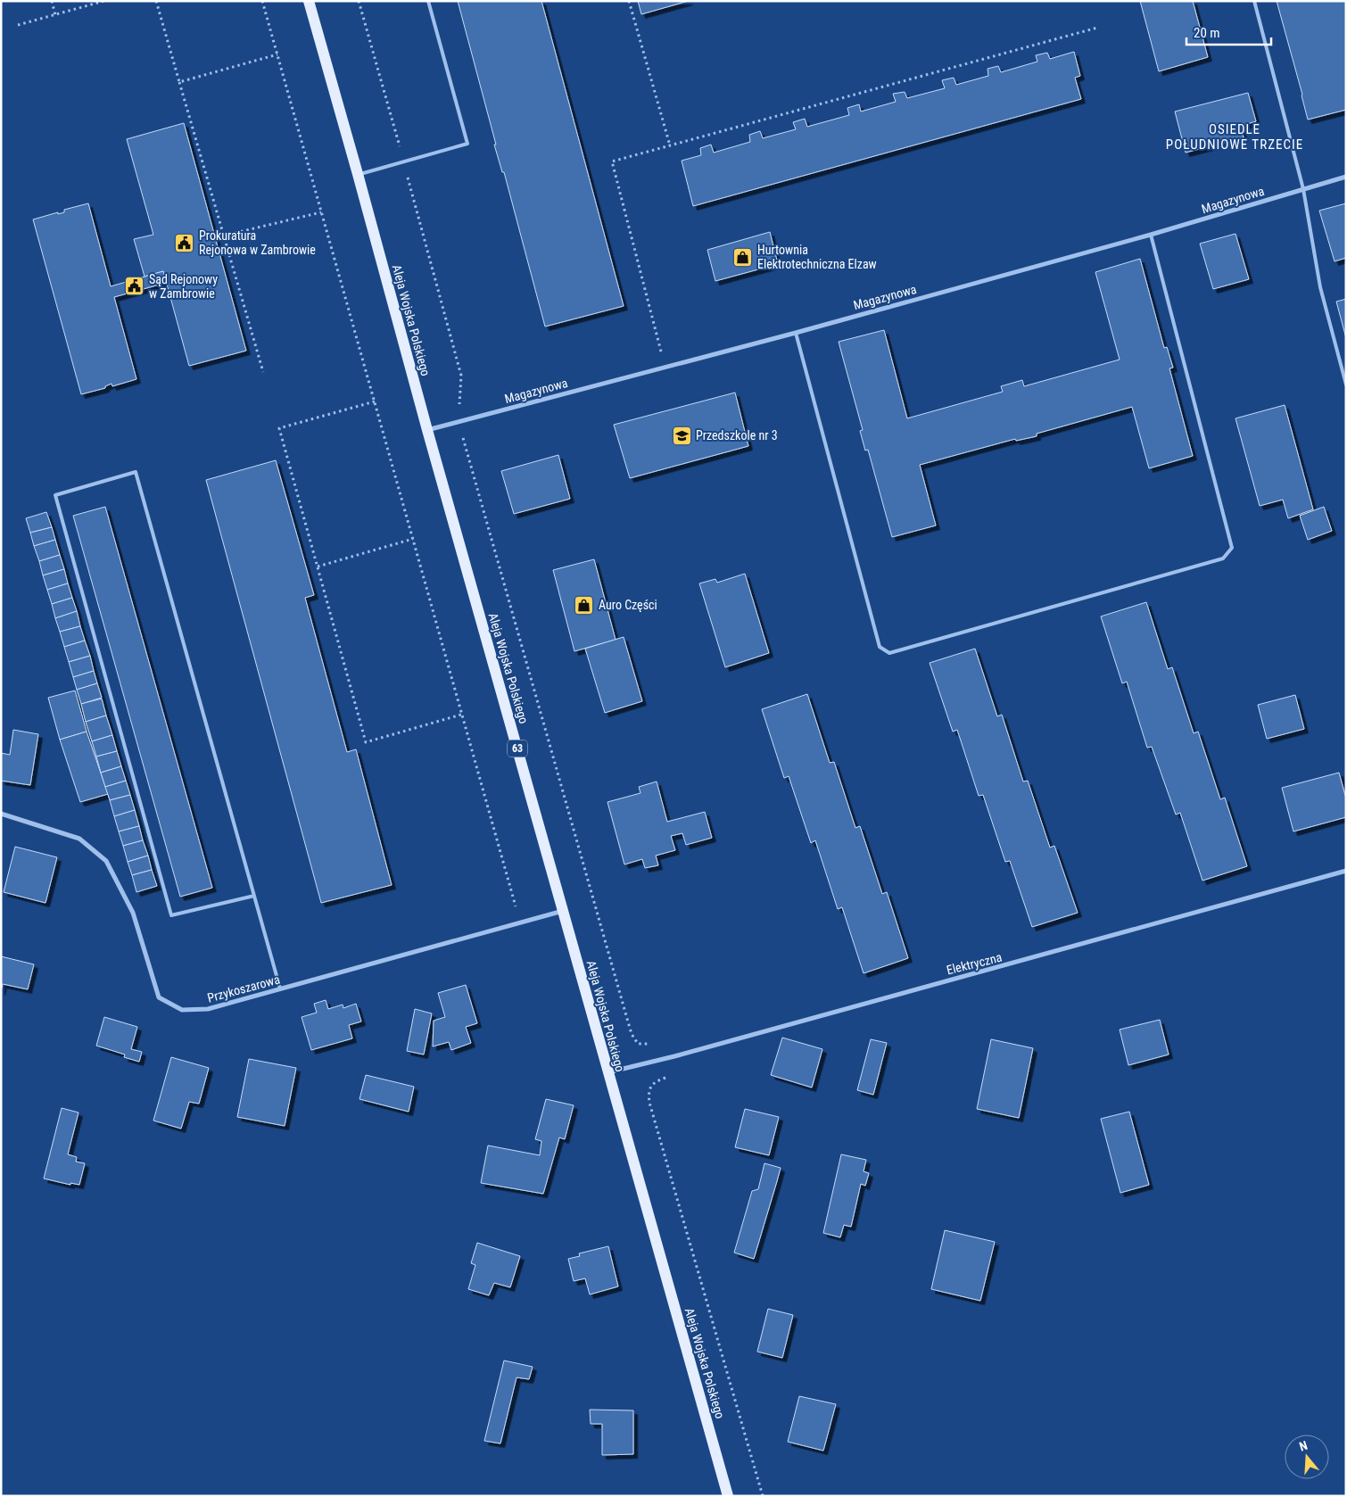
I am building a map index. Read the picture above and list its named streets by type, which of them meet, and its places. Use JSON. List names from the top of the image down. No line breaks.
{"streets":{"main road":["Aleja Wojska Polskiego","63"],"street":["Magazynowa","Elektryczna","Przykoszarowa"]},"crossings":[["Magazynowa","Aleja Wojska Polskiego"],["Aleja Wojska Polskiego","Elektryczna"],["Aleja Wojska Polskiego","Przykoszarowa"]],"districts":["OSIEDLE POŁUDNIOWE TRZECIE"],"places":{"public building":["Prokuratura Rejonowa w Zambrowie","Sąd Rejonowy w Zambrowie"],"shop":["Hurtownia Elektrotechniczna Elzaw","Auro Części"],"school or university":["Przedszkole nr 3"]},"scale_bar":"20 m","north":"top"}
